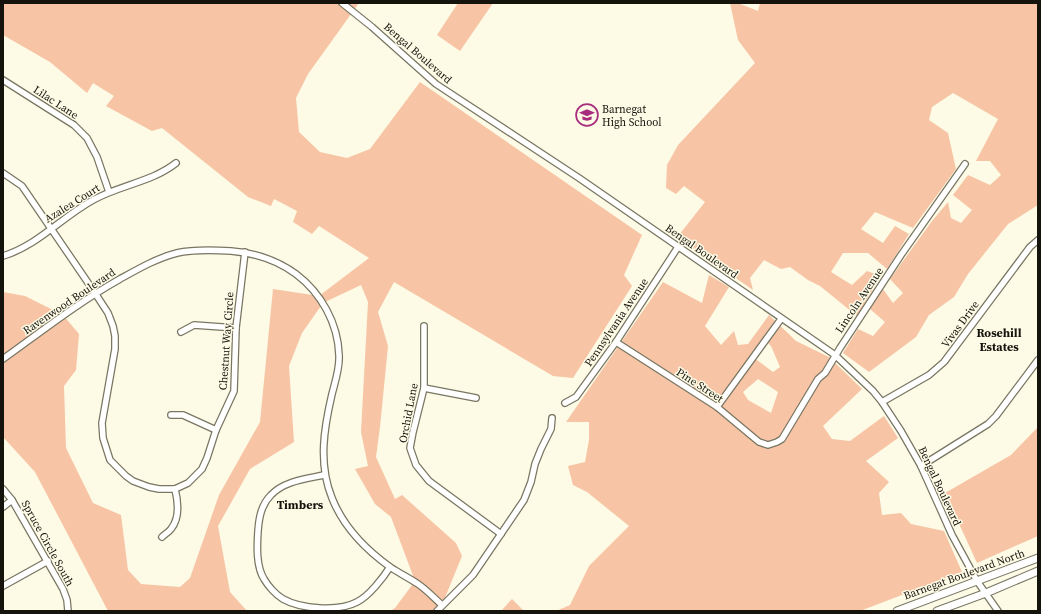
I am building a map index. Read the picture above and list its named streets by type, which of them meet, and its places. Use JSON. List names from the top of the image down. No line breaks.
{"streets":{"street":["Bengal Boulevard","Lilac Lane","Azalea Court","Lincoln Avenue","Ravenwood Boulevard","Pennsylvania Avenue","Vivas Drive","Chestnut Way Circle","Pine Street","Orchid Lane","Spruce Circle South","Barnegat Boulevard North"]},"crossings":[["Bengal Boulevard","Lincoln Avenue"],["Bengal Boulevard","Pennsylvania Avenue"],["Bengal Boulevard","Vivas Drive"],["Bengal Boulevard","Barnegat Boulevard North"],["Lilac Lane","Azalea Court"],["Lincoln Avenue","Pine Street"],["Ravenwood Boulevard","Chestnut Way Circle"],["Pennsylvania Avenue","Pine Street"]],"districts":["Rosehill Estates","Timbers"],"places":{"school or university":["Barnegat High School"]}}
